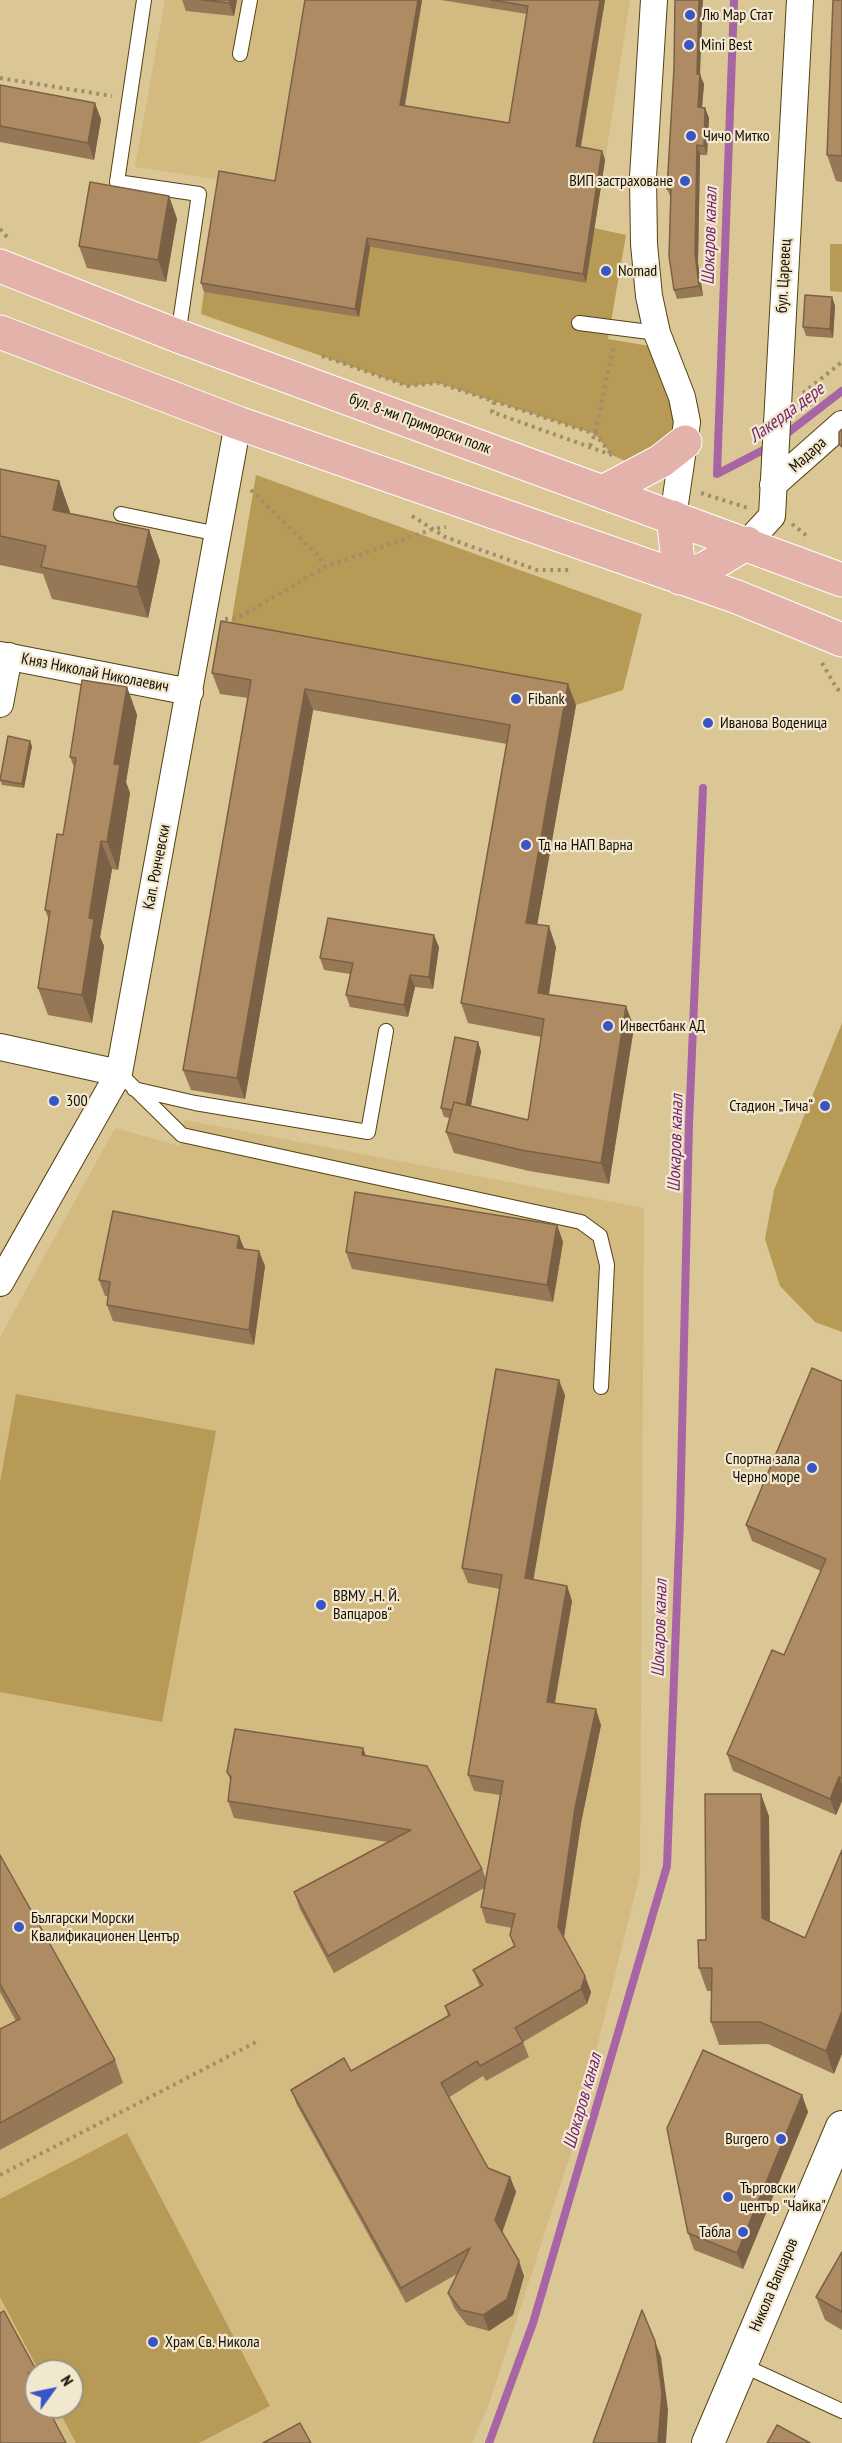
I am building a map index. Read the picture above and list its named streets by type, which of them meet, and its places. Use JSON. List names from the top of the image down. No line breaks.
{"streets":{"main road":["бул. 8-ми Приморски полк"],"street":["бул. Царевец","Мадара","Княз Николай Николаевич","Кап. Рончевски","Никола Вапцаров"]},"crossings":[["бул. Царевец","Мадара"],["Княз Николай Николаевич","Кап. Рончевски"]],"water":["Шокаров канал","Лакерда дере"],"places":["Лю Мар Стат","Mini Best","Чичо Митко","ВИП застраховане","Nomad","Fibank","Иванова Воденица","Тд на НАП Варна","Инвестбанк АД","300","Стадион „Тича“","Спортна зала Черно море","ВВМУ „Н. Й. Вапцаров“","Български Морски Квалификационен Център","Burgero","Търговски център \"Чайка\"","Табла","Храм Св. Никола"],"north":"top right"}
